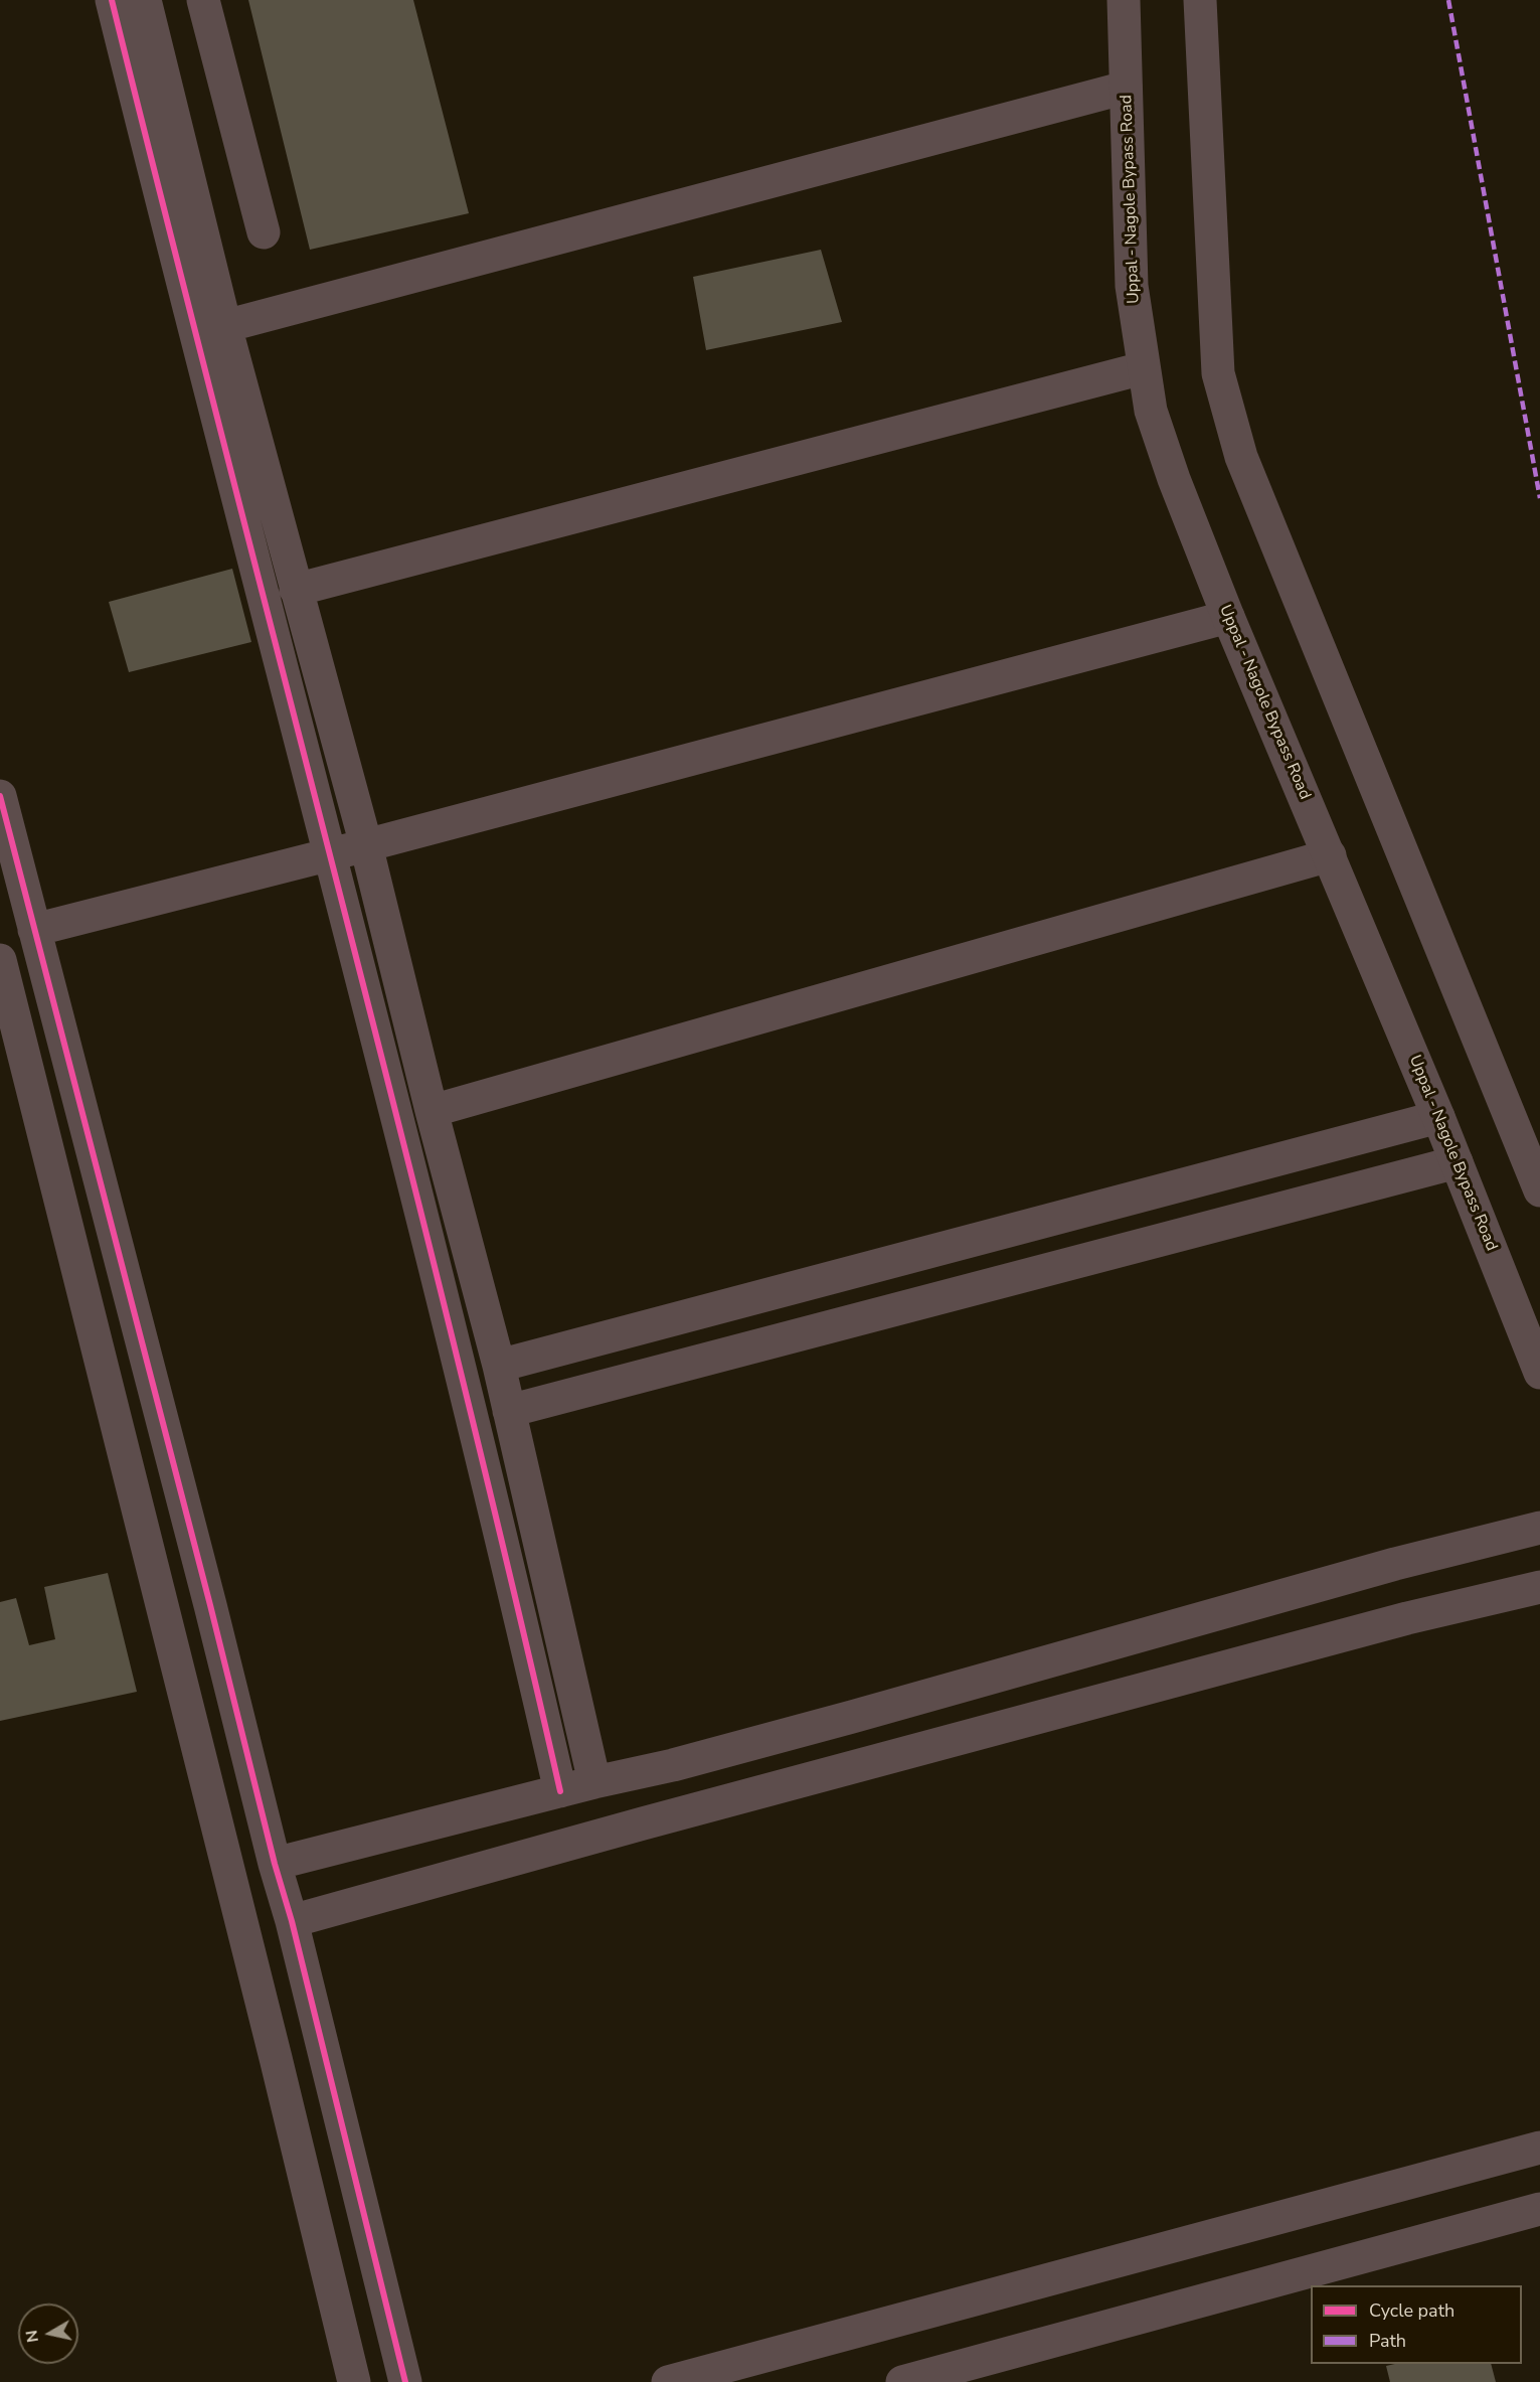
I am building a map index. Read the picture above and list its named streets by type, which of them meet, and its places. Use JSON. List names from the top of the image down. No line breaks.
{"streets":{"street":["Uppal - Nagole Bypass Road"]},"legend":["Cycle path","Path"],"north":"left"}
